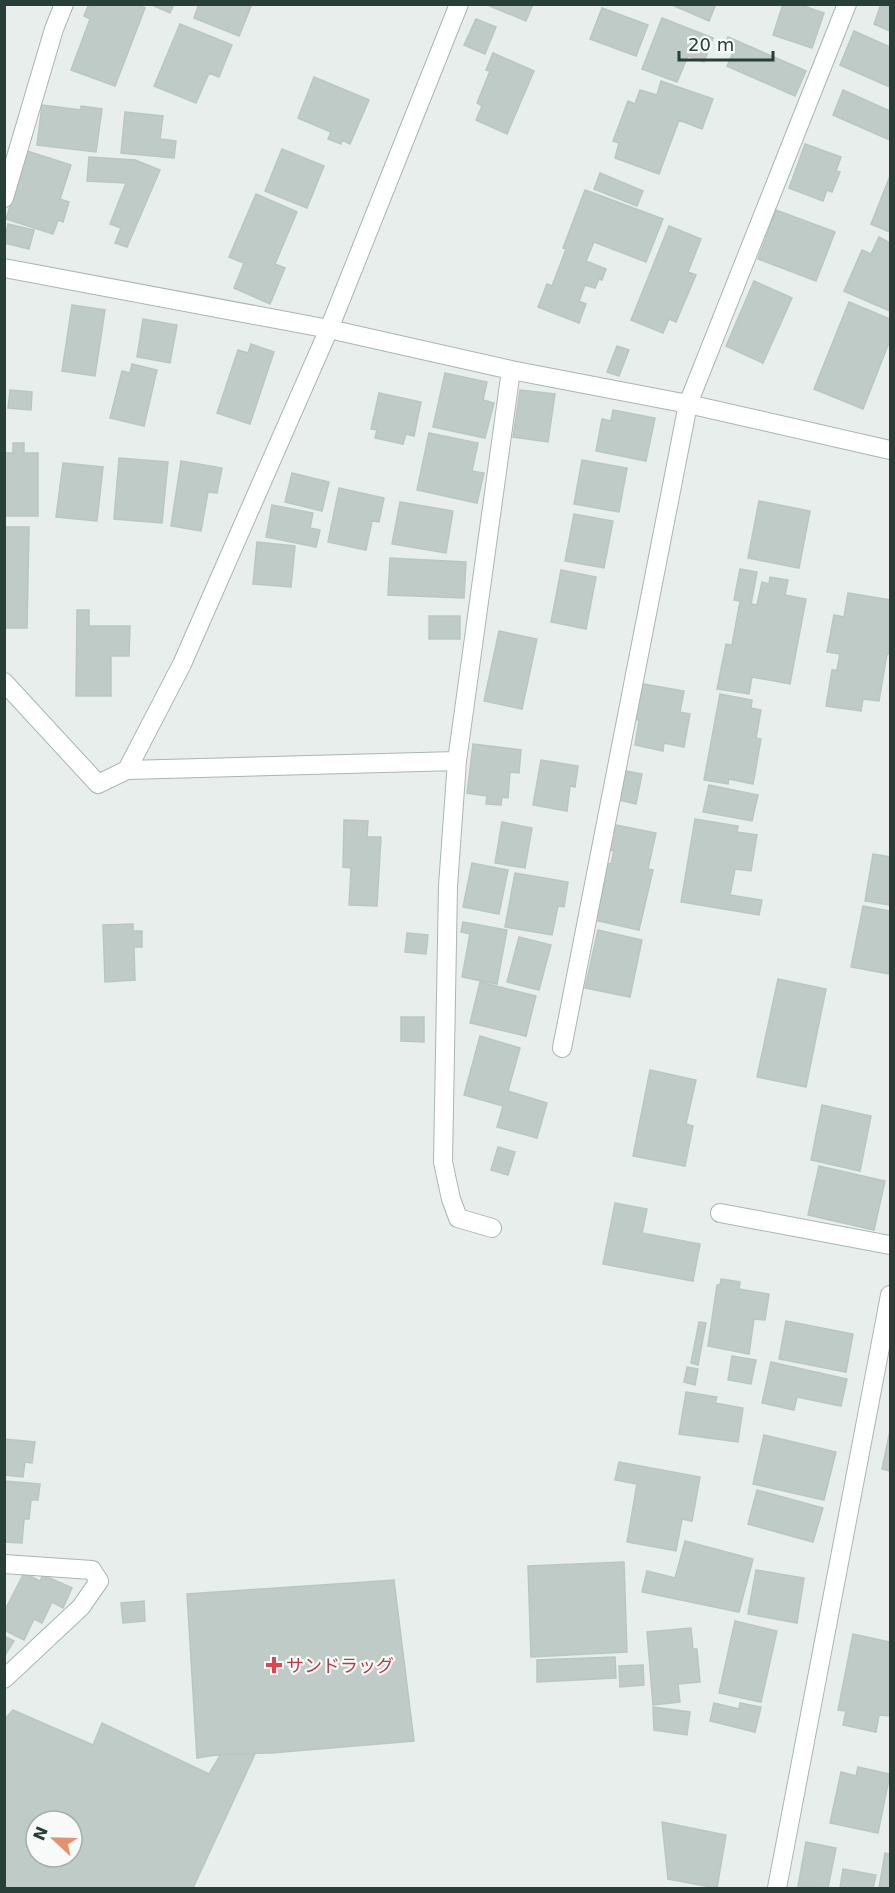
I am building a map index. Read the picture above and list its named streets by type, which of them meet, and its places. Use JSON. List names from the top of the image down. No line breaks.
{"places":{"health":["サンドラッグ"]},"scale_bar":"20 m","north":"left"}
